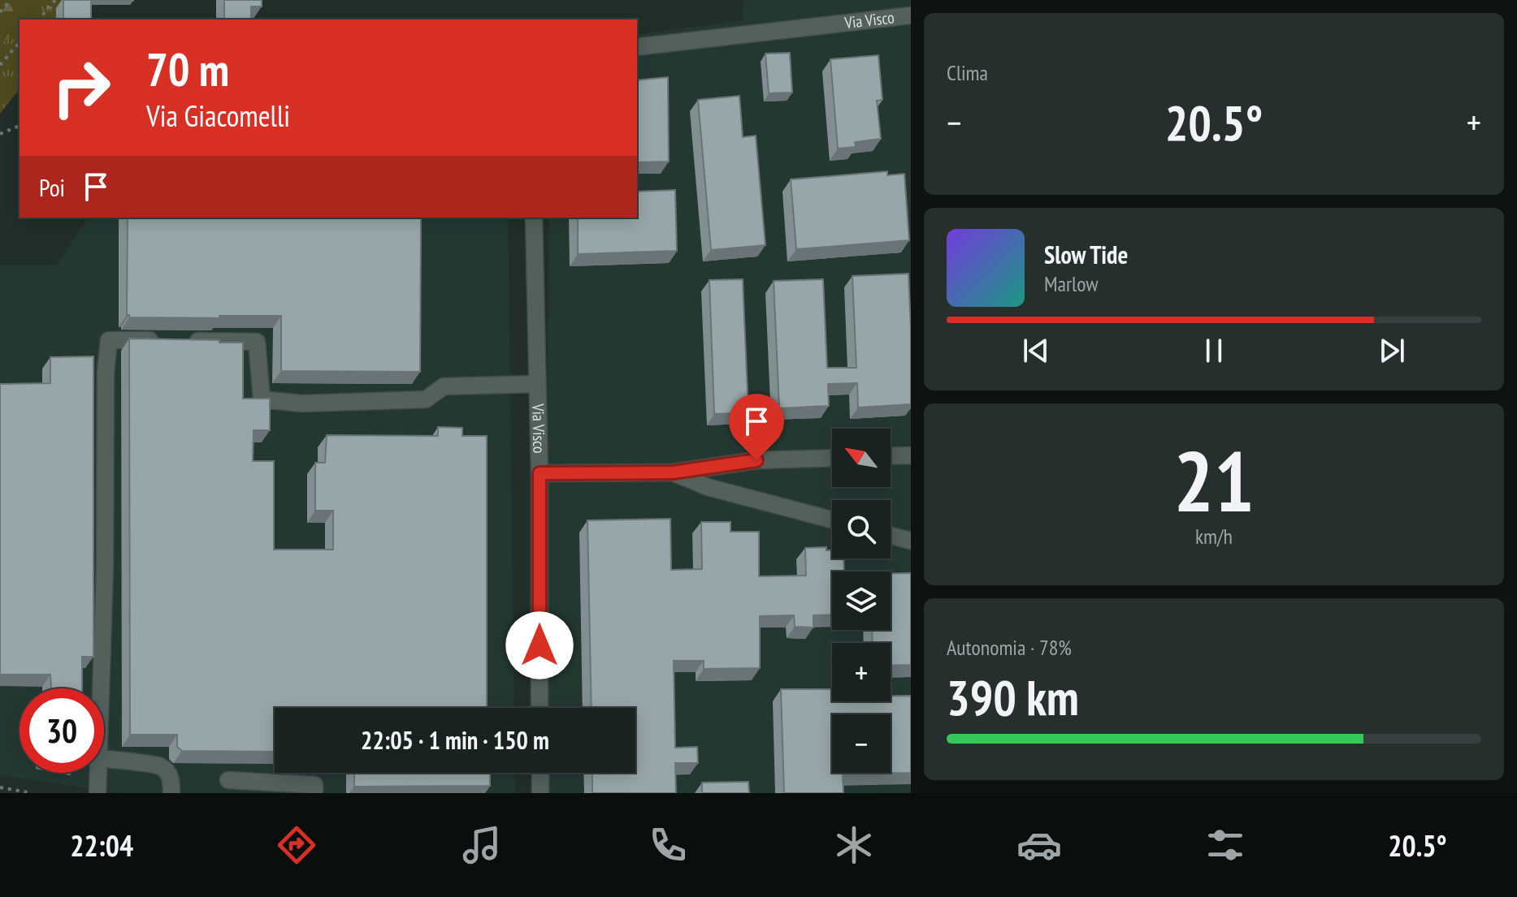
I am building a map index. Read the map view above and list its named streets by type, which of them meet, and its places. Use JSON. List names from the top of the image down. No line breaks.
{"streets":{"street":["Via Visco"]},"north":"top left","page":{"tile":["Clima",["21","km/h"],["Autonomia · 78%","390 km"]],"turn":["70 m","Via Giacomelli"],"heat":["−","20.5°","+"],"then":"Poi","song":["Slow Tide","Marlow"],"map_buttons":["+","−"],"limit":"30","trip":"22:05 · 1 min · 150 m","tabs":["22:04","20.5°"]}}
